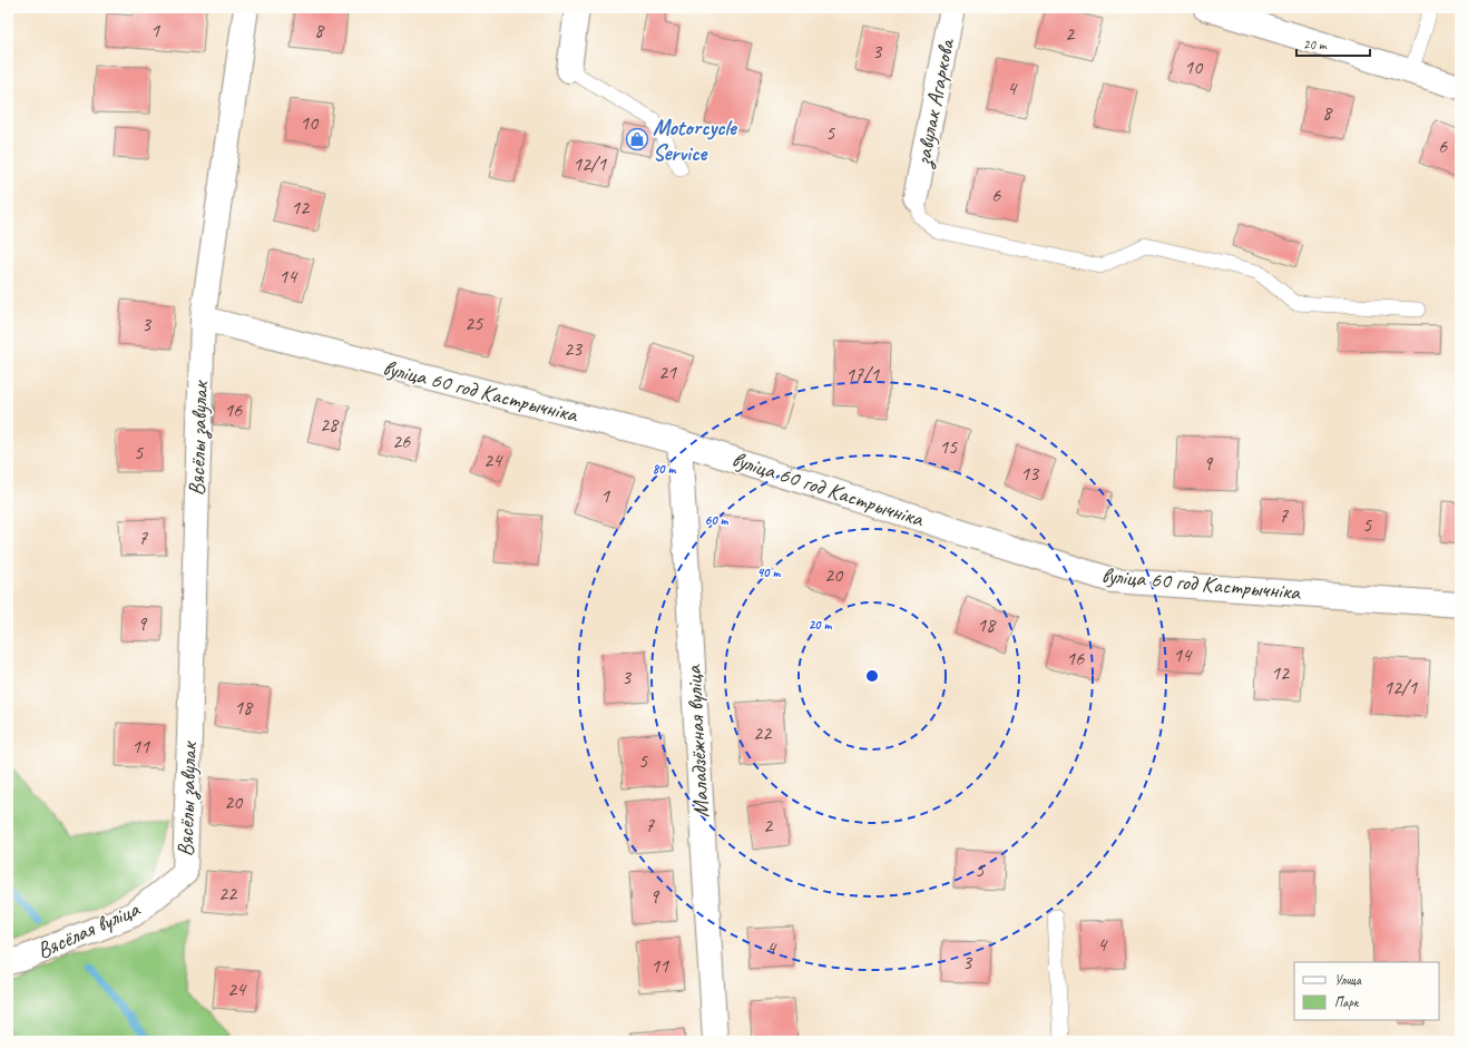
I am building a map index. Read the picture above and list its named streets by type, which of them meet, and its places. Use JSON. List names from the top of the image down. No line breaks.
{"streets":{"street":["завулак Агаркова","вуліца 60 год Кастрычніка","Вясёлы завулак","Маладзёжная вуліца","Вясёлая вуліца"]},"crossings":[["вуліца 60 год Кастрычніка","Вясёлы завулак"],["вуліца 60 год Кастрычніка","Маладзёжная вуліца"],["Вясёлы завулак","Вясёлая вуліца"]],"places":{"shop":["Motorcycle Service"]},"house_numbers":["1","8","2","3","10","4","8","10","5","6","12/1","6","12","14","25","3","23","21","17/1","16","28","26","15","5","24","9","13","1","7","5","7","20","9","18","14","16","12","3","12/1","18","22","11","5","20","7","2","5","22","9","4","4","3","11","24"],"legend":["Улица","Парк"],"scale_bar":"20 m","rings":["80 m","60 m","40 m","20 m"]}
